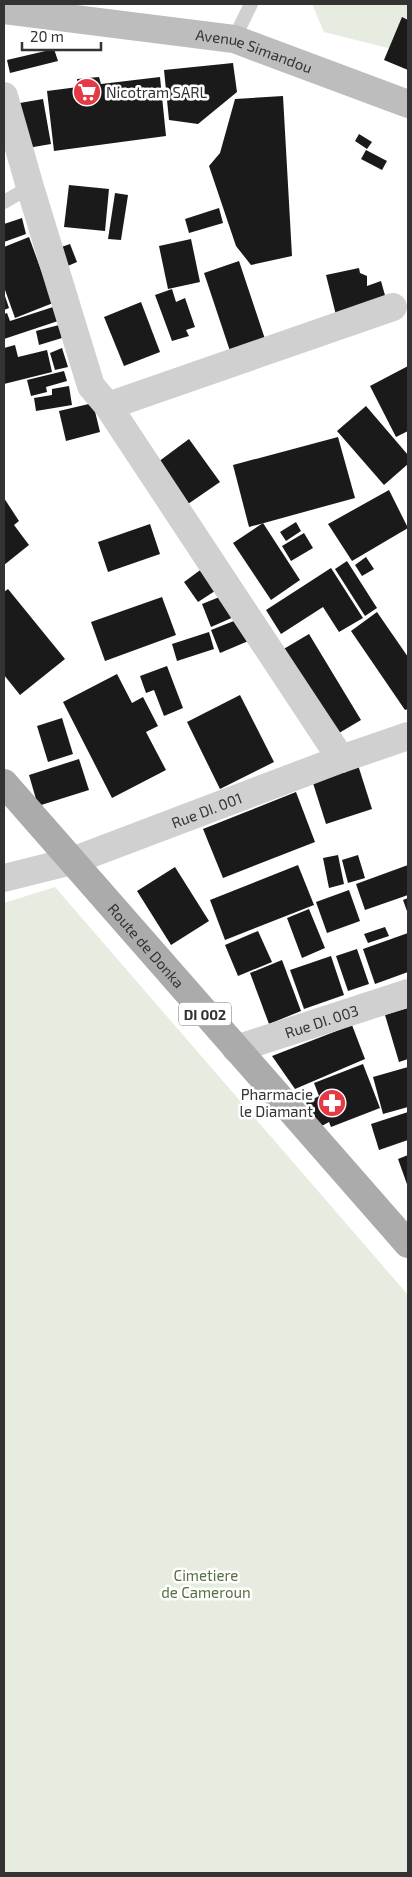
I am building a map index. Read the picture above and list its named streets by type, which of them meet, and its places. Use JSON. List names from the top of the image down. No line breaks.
{"streets":{"main road":["Avenue Simandou","Route de Donka","DI 002"],"street":["Rue DI. 001","Rue DI. 003"]},"crossings":[["Rue DI. 001","Route de Donka"],["Route de Donka","Rue DI. 003"]],"parks":["Cimetiere de Cameroun"],"places":{"supermarket":["Nicotram SARL"],"pharmacy":["Pharmacie le Diamant"]},"scale_bar":"20 m"}
